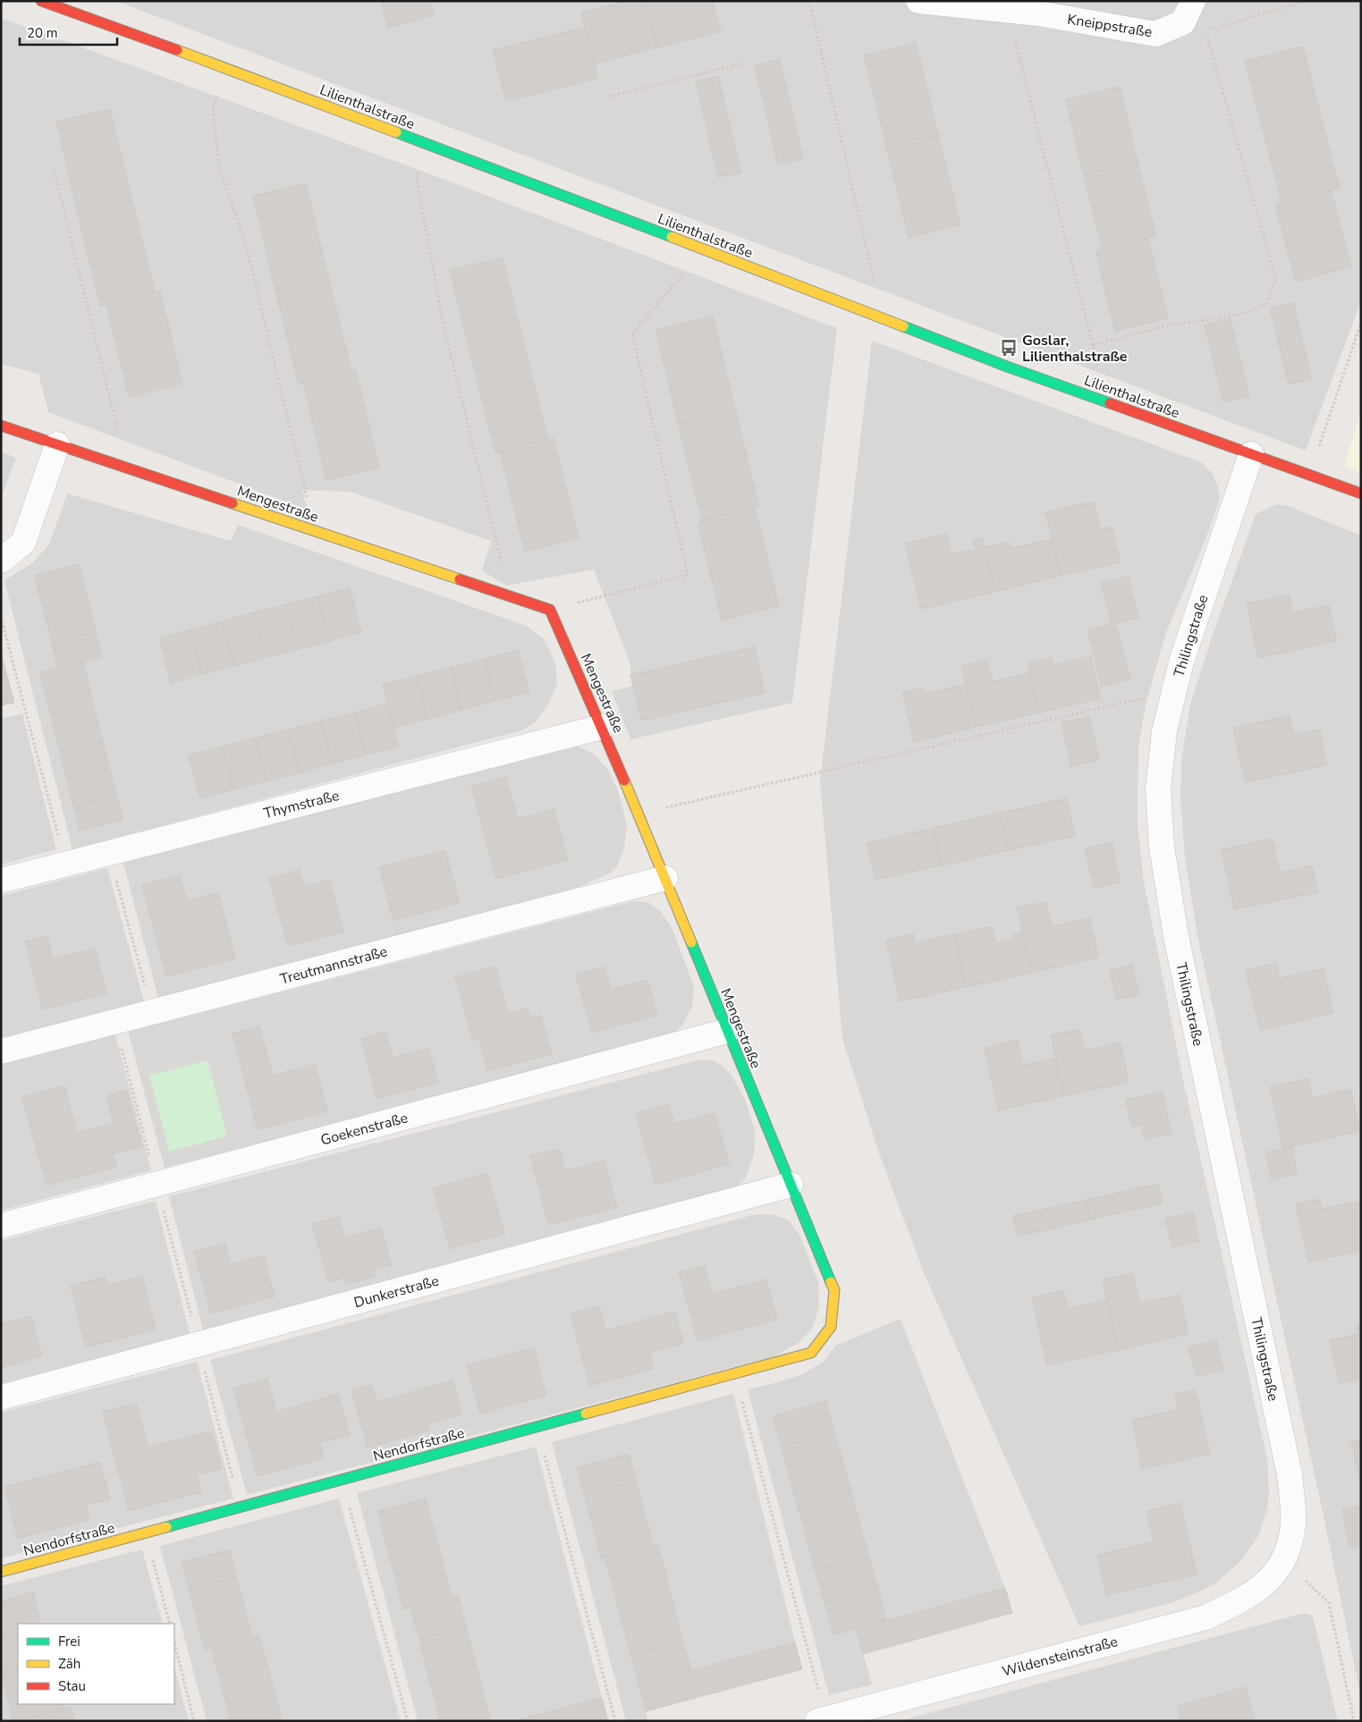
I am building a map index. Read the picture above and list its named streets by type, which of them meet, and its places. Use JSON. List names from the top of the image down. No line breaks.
{"streets":{"street":["Kneippstraße","Lilienthalstraße","Mengestraße","Thilingstraße","Thymstraße","Treutmannstraße","Goekenstraße","Dunkerstraße","Nendorfstraße","Wildensteinstraße"]},"crossings":[["Lilienthalstraße","Thilingstraße"],["Mengestraße","Thymstraße"],["Mengestraße","Treutmannstraße"],["Mengestraße","Goekenstraße"],["Mengestraße","Dunkerstraße"],["Mengestraße","Nendorfstraße"],["Thilingstraße","Wildensteinstraße"]],"places":{"bus stop":["Goslar, Lilienthalstraße"]},"legend":["Frei","Zäh","Stau"],"scale_bar":"20 m"}
